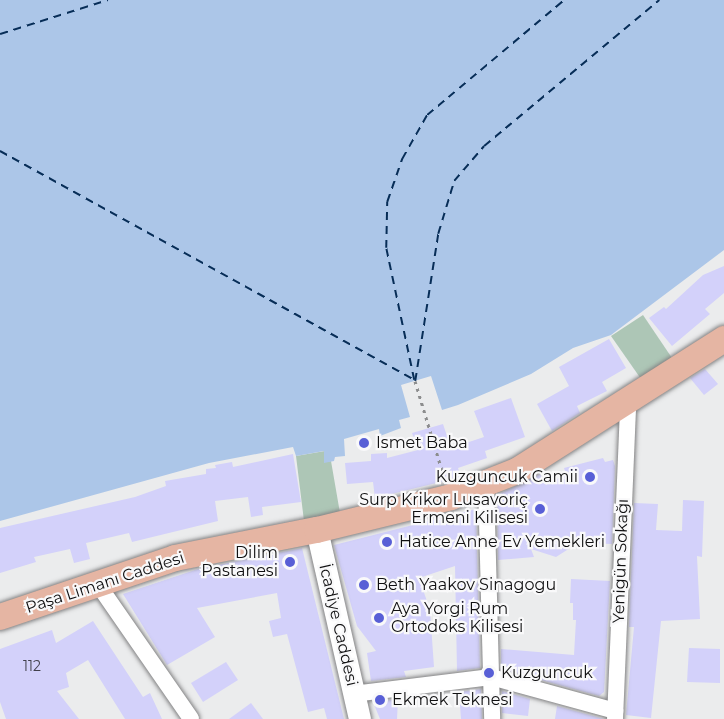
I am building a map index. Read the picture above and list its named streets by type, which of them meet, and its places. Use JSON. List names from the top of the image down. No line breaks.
{"streets":{"main road":["Paşa Limanı Caddesi"],"street":["Yenigün Sokağı","İcadiye Caddesi"]},"crossings":[["Yenigün Sokağı","Paşa Limanı Caddesi"],["Paşa Limanı Caddesi","İcadiye Caddesi"]],"places":["Ismet Baba","Kuzguncuk Camii","Surp Krikor Lusavoriç Ermeni Kilisesi","Hatice Anne Ev Yemekleri","Dilim Pastanesi","Beth Yaakov Sinagogu","Aya Yorgi Rum Ortodoks Kilisesi","Kuzguncuk","Ekmek Teknesi"],"house_numbers":["112"]}
